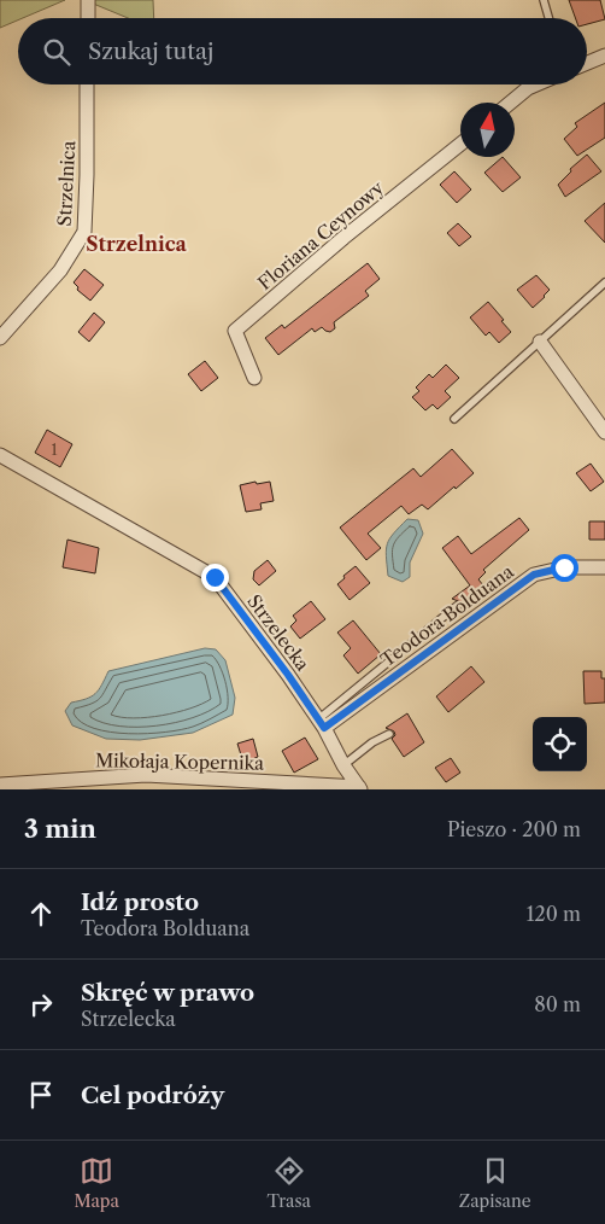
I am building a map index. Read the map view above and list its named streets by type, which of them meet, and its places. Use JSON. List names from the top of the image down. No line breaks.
{"streets":{"street":["Strzelnica","Floriana Ceynowy","Teodora Bolduana","Strzelecka","Mikołaja Kopernika"]},"crossings":[["Teodora Bolduana","Strzelecka"],["Strzelecka","Mikołaja Kopernika"]],"districts":["Strzelnica"],"house_numbers":["1"],"north":"top","page":{"search":"Szukaj tutaj","heading":["3 min","Pieszo · 200 m"],"list":[["Idź prosto","Teodora Bolduana","120 m"],["Skręć w prawo","Strzelecka","80 m"],"Cel podróży"],"nav":["Mapa","Trasa","Zapisane"]}}
